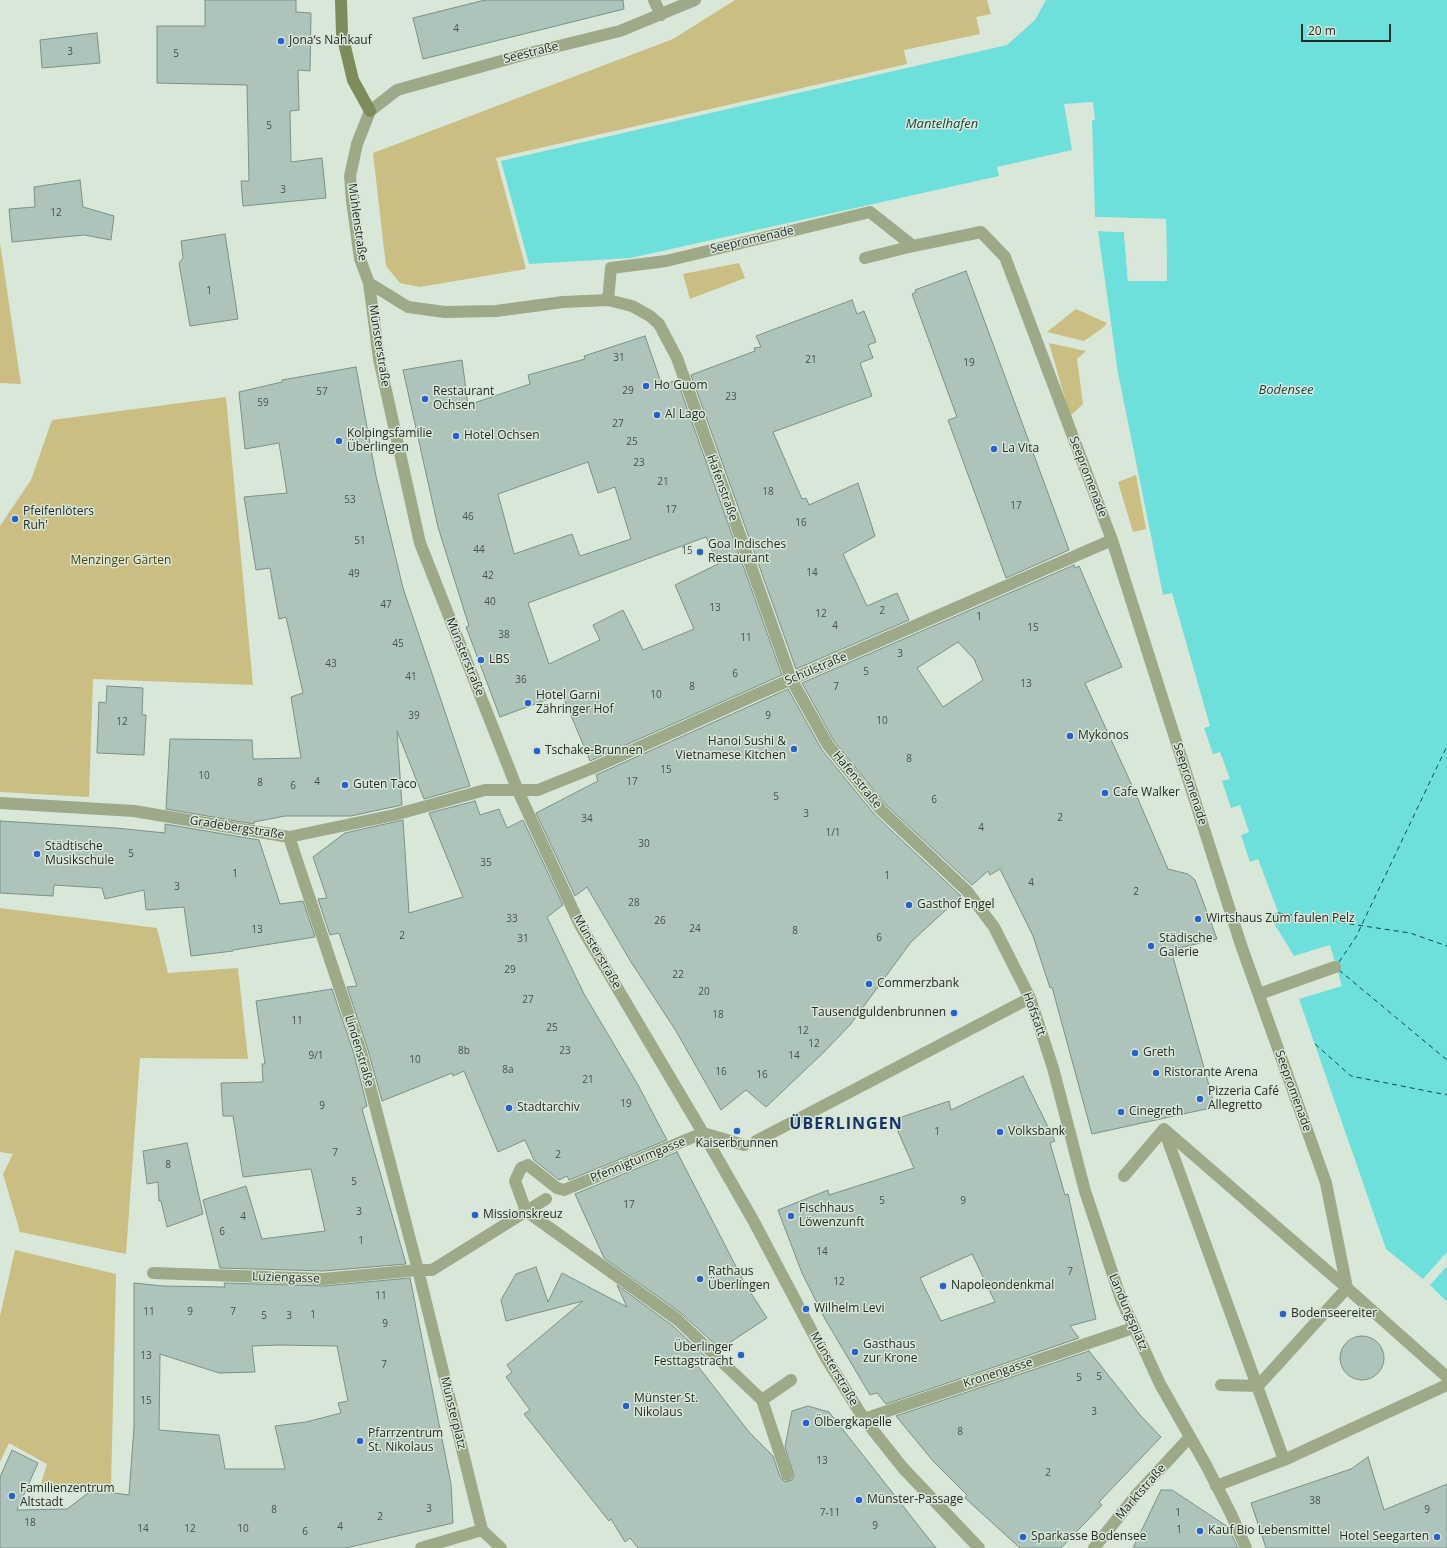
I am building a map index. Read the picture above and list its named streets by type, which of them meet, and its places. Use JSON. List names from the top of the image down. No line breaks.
{"streets":{"street":["Seestraße","Mühlenstraße","Seepromenade","Münsterstraße","Hafenstraße","Schulstraße","Gradebergstraße","Hofstatt","Lindenstraße","Pfennigturmgasse","Luziengasse","Landungsplatz","Kronengasse","Münsterplatz","Marktstraße"]},"crossings":[["Seestraße","Mühlenstraße"],["Mühlenstraße","Münsterstraße"],["Mühlenstraße","Hafenstraße"],["Seepromenade","Hafenstraße"],["Seepromenade","Schulstraße"],["Münsterstraße","Hafenstraße"],["Münsterstraße","Schulstraße"],["Münsterstraße","Gradebergstraße"],["Münsterstraße","Pfennigturmgasse"],["Münsterstraße","Kronengasse"],["Hafenstraße","Schulstraße"],["Hafenstraße","Hofstatt"],["Schulstraße","Gradebergstraße"],["Gradebergstraße","Lindenstraße"],["Hofstatt","Landungsplatz"],["Lindenstraße","Luziengasse"],["Lindenstraße","Münsterplatz"],["Pfennigturmgasse","Luziengasse"],["Luziengasse","Münsterplatz"],["Landungsplatz","Kronengasse"],["Landungsplatz","Marktstraße"]],"districts":["ÜBERLINGEN"],"water":["Mantelhafen","Bodensee"],"parks":["Menzinger Gärten"],"places":["Jona‘s Nahkauf","Ho Guom","Restaurant Ochsen","Al Lago","Hotel Ochsen","Kolpingsfamilie Überlingen","La Vita","Pfeifenlöters Ruh'","Goa Indisches Restaurant","LBS","Hotel Garni Zähringer Hof","Mykonos","Hanoi Sushi & Vietnamese Kitchen","Tschake-Brunnen","Guten Taco","Cafe Walker","Städtische Musikschule","Gasthof Engel","Wirtshaus Zum faulen Pelz","Städische Galerie","Commerzbank","Tausendguldenbrunnen","Greth","Ristorante Arena","Pizzeria Café Allegretto","Stadtarchiv","Cinegreth","Kaiserbrunnen","Volksbank","Missionskreuz","Fischhaus Löwenzunft","Rathaus Überlingen","Napoleondenkmal","Wilhelm Levi","Bodenseereiter","Gasthaus zur Krone","Überlinger Festtagstracht","Münster St. Nikolaus","Ölbergkapelle","Pfarrzentrum St. Nikolaus","Familienzentrum Altstadt","Münster-Passage","Kauf Bio Lebensmittel","Sparkasse Bodensee","Hotel Seegarten"],"house_numbers":["4","3","5","5","3","12","1","31","21","19","29","57","23","59","27","25","23","21","18","53","17","17","46","16","51","44","15","14","49","42","40","47","13","2","12","1","4","15","38","11","45","3","43","5","6","41","36","13","8","7","10","39","9","10","12","8","15","10","4","17","8","6","5","6","3","2","34","4","1/1","30","5","35","1","1","4","3","2","28","33","26","24","13","8","2","6","31","29","22","20","27","18","11","25","12","12","8b","23","9/1","14","10","8a","16","16","21","19","9","1","7","2","8","5","5","9","17","3","4","6","1","14","7","12","11","11","9","7","1","5","3","9","13","7","5","5","15","3","8","13","2","38","3","8","9","7-11","1","2","18","9","4","14","12","10","1","6"],"scale_bar":"20 m"}
